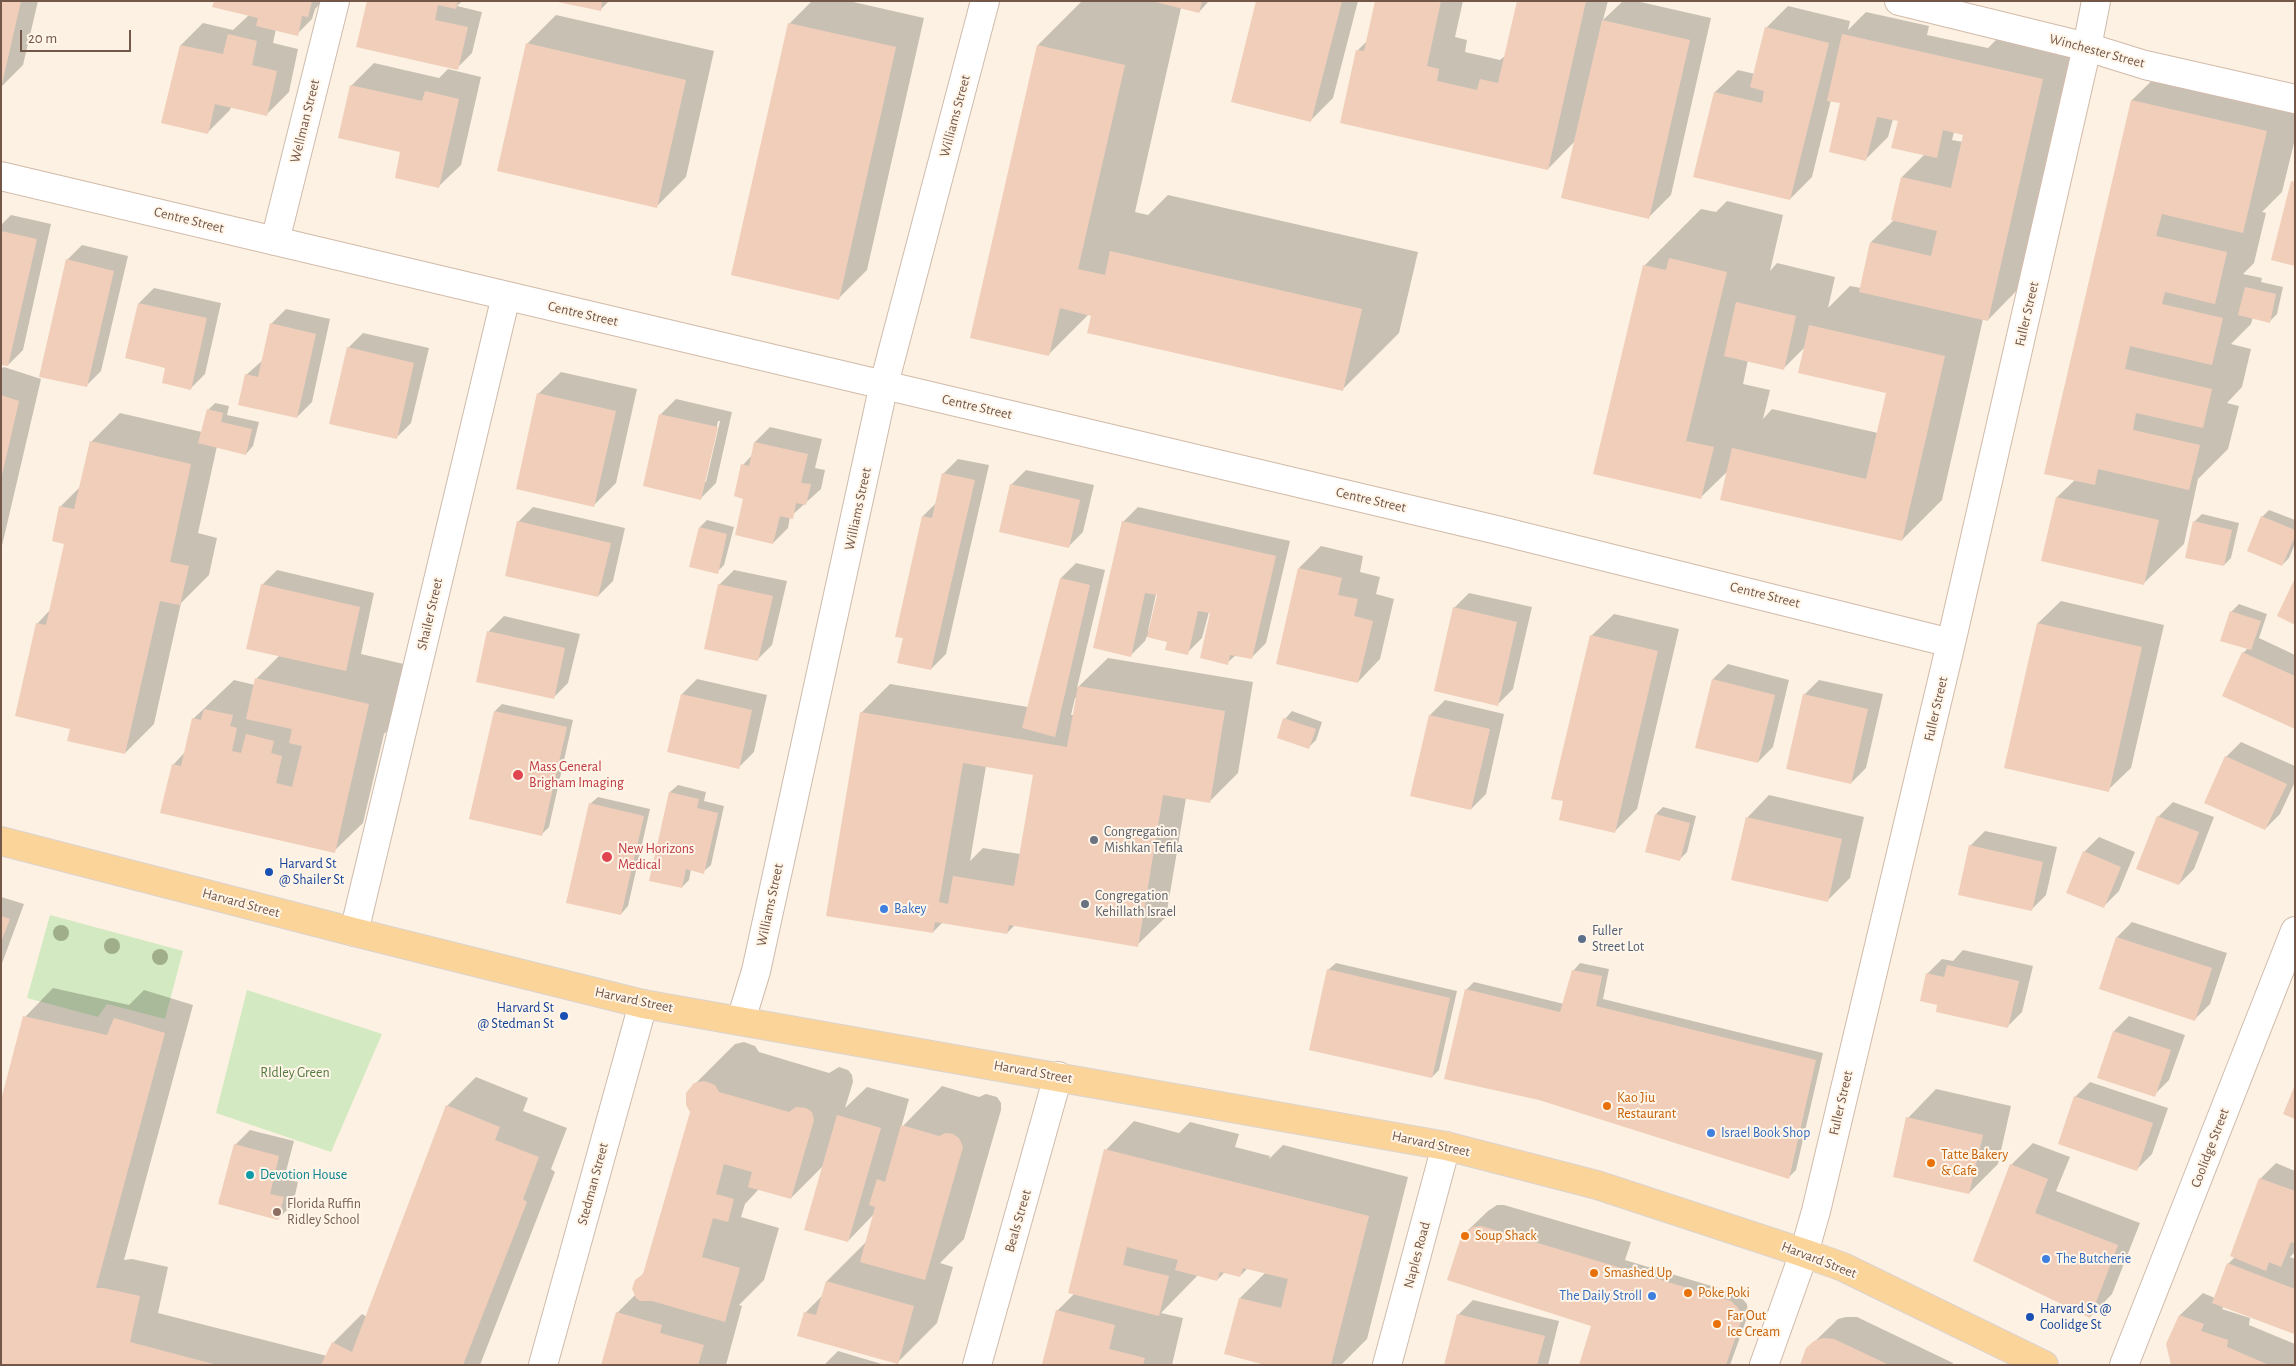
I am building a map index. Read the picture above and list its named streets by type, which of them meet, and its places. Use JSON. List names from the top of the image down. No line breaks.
{"streets":{"main road":["Harvard Street"],"street":["Winchester Street","Williams Street","Wellman Street","Centre Street","Fuller Street","Shailer Street","Coolidge Street","Stedman Street","Beals Street","Naples Road"]},"crossings":[["Winchester Street","Fuller Street"],["Williams Street","Centre Street"],["Williams Street","Harvard Street"],["Wellman Street","Centre Street"],["Centre Street","Fuller Street"],["Centre Street","Shailer Street"],["Fuller Street","Harvard Street"],["Shailer Street","Harvard Street"],["Harvard Street","Stedman Street"],["Harvard Street","Beals Street"],["Harvard Street","Naples Road"]],"parks":["RIdley Green"],"places":["Mass General Brigham Imaging","Congregation Mishkan Tefila","New Horizons Medical","Harvard St @ Shailer St","Congregation Kehillath Israel","Bakey","Fuller Street Lot","Harvard St @ Stedman St","Kao Jiu Restaurant","Israel Book Shop","Tatte Bakery & Cafe","Devotion House","Florida Ruffin Ridley School","Soup Shack","The Butcherie","Smashed Up","Poke Poki","The Daily Stroll","Harvard St @ Coolidge St","Far Out Ice Cream"],"scale_bar":"20 m"}
